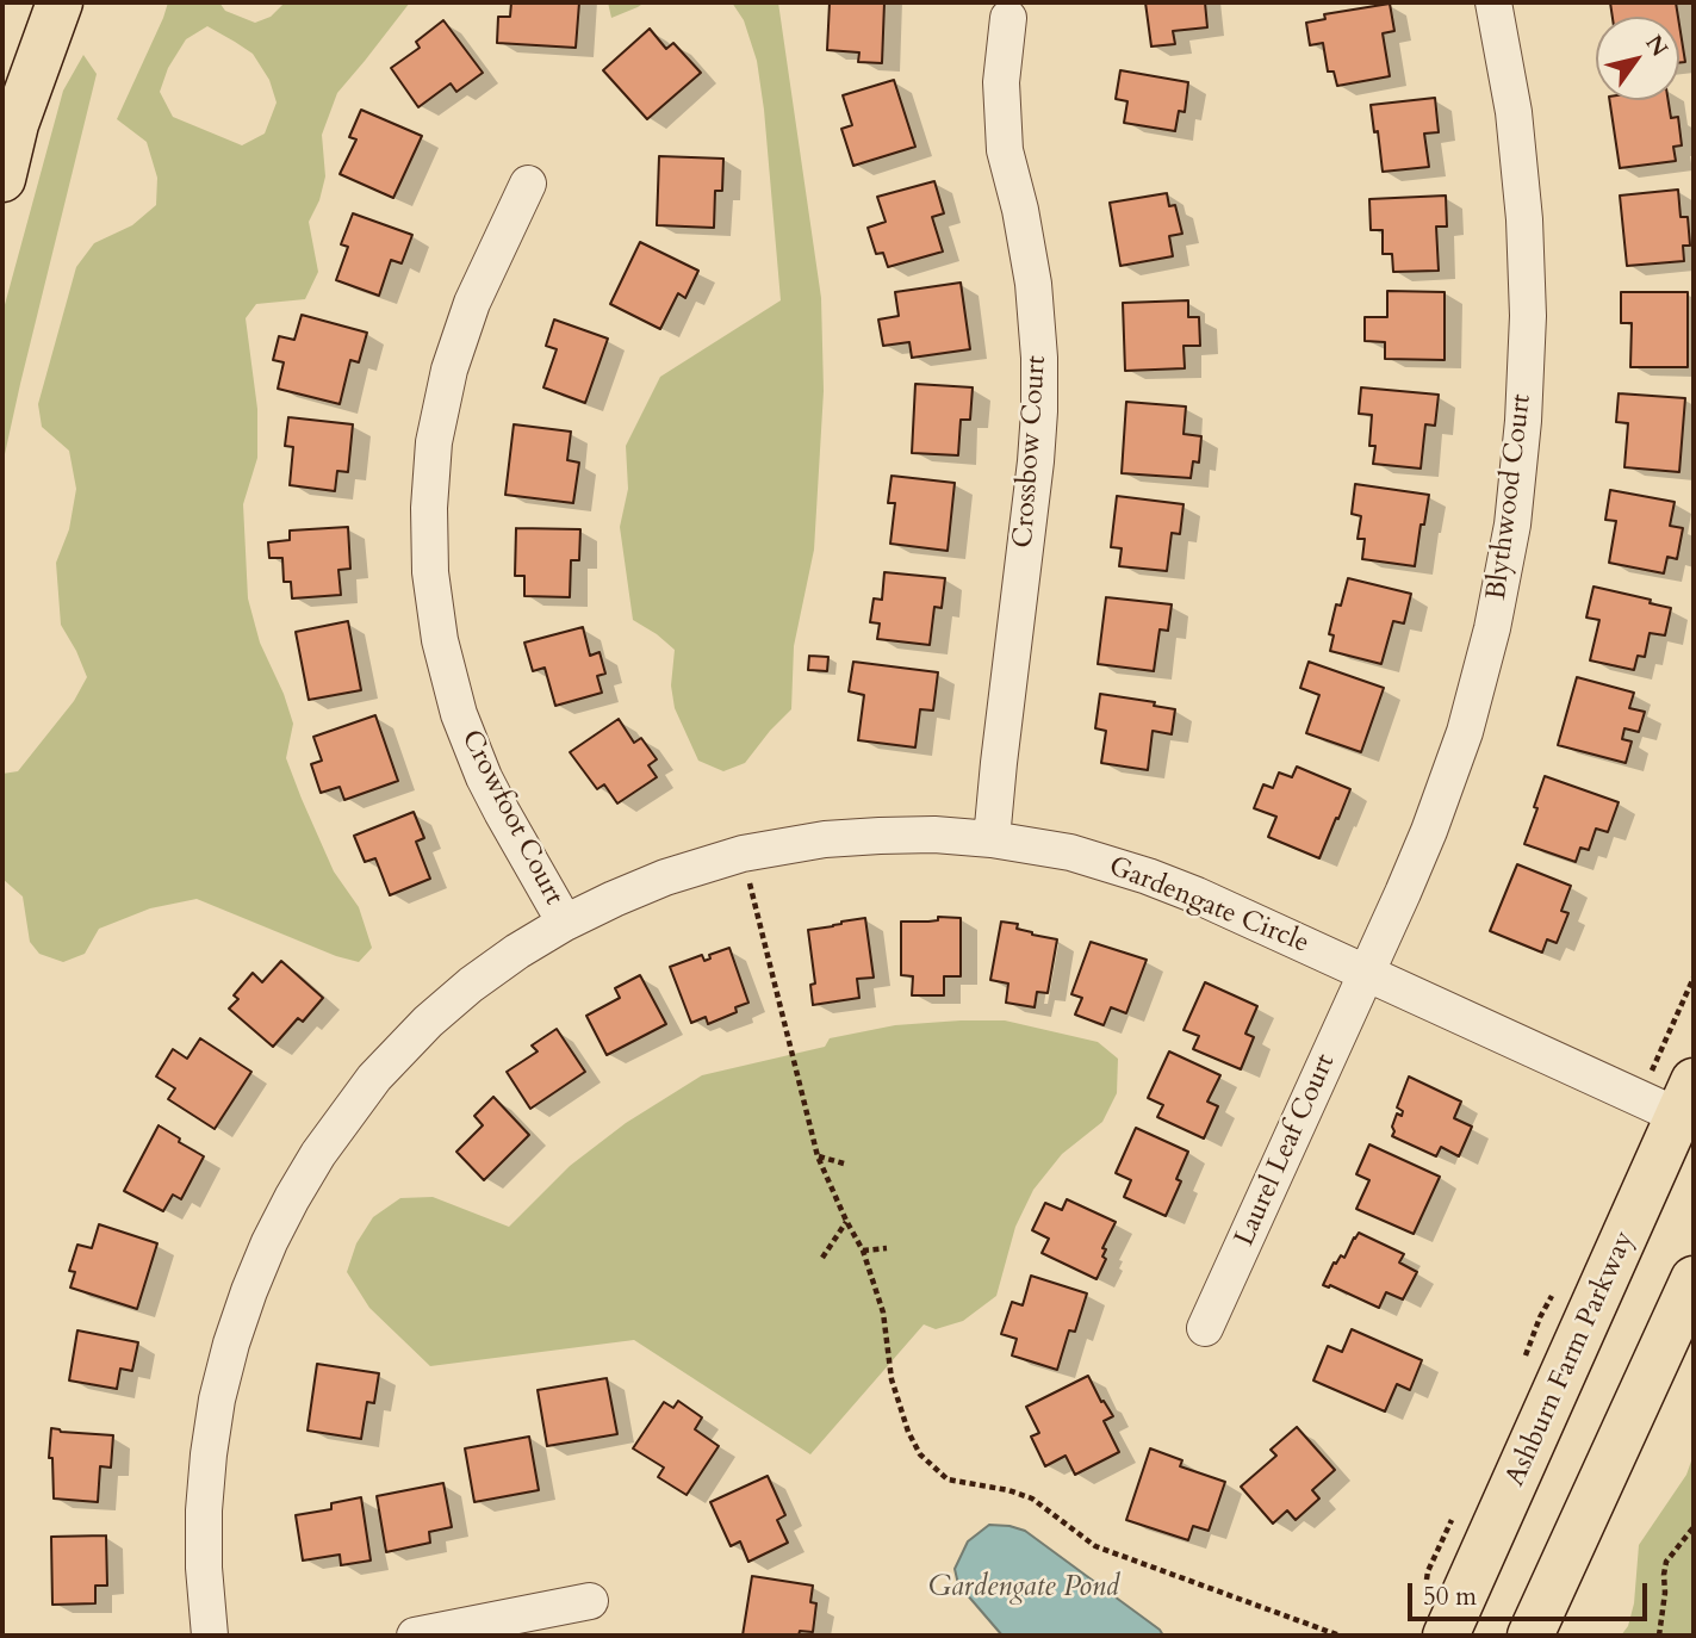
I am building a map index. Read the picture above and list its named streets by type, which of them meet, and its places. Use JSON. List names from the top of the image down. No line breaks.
{"streets":{"main road":["Ashburn Farm Parkway"],"street":["Crossbow Court","Blythwood Court","Crowfoot Court","Gardengate Circle","Laurel Leaf Court"]},"crossings":[["Crossbow Court","Gardengate Circle"],["Blythwood Court","Gardengate Circle"],["Blythwood Court","Laurel Leaf Court"],["Crowfoot Court","Gardengate Circle"],["Gardengate Circle","Laurel Leaf Court"],["Gardengate Circle","Ashburn Farm Parkway"]],"water":["Gardengate Pond"],"scale_bar":"50 m","north":"top right"}
